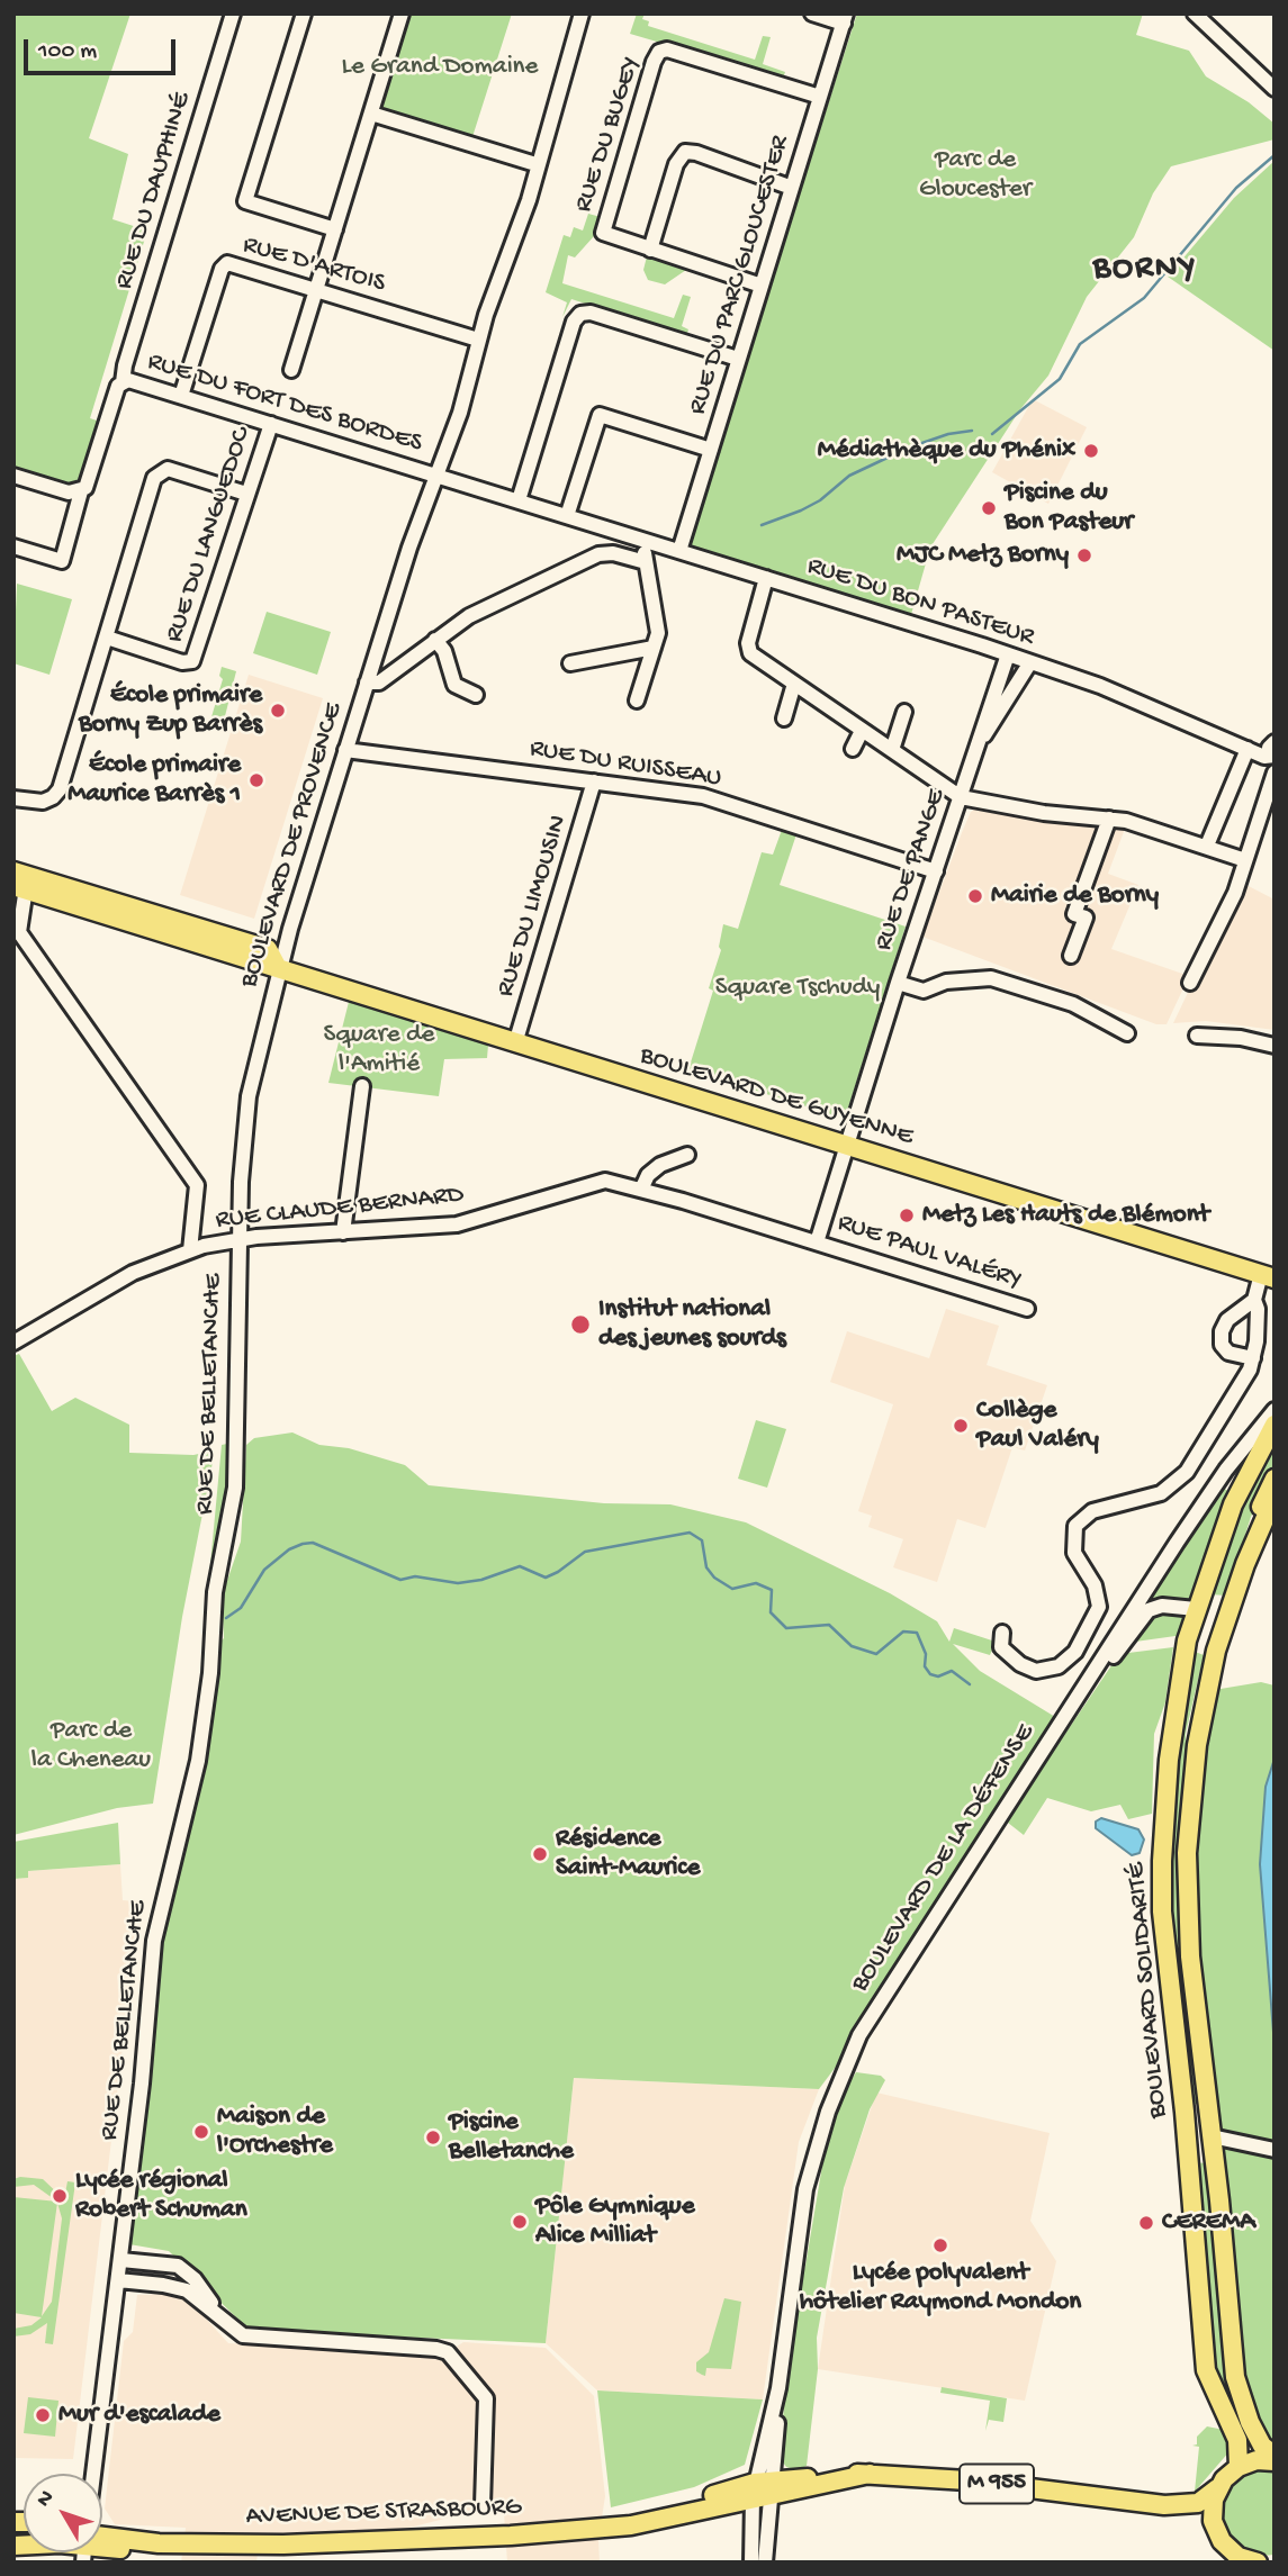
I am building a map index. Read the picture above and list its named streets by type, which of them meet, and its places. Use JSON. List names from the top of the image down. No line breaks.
{"streets":{"main road":["BOULEVARD DE GUYENNE","BOULEVARD SOLIDARITÉ","M 955","AVENUE DE STRASBOURG"],"street":["RUE DU BUGEY","RUE DU DAUPHINÉ","RUE D'ARTOIS","RUE DU PARC GLOUCESTER","RUE DU FORT DES BORDES","RUE DU LANGUEDOC","RUE DU BON PASTEUR","RUE DU RUISSEAU","BOULEVARD DE PROVENCE","RUE DE PANGE","RUE DU LIMOUSIN","RUE CLAUDE BERNARD","RUE PAUL VALÉRY","RUE DE BELLETANCHE","BOULEVARD DE LA DÉFENSE"]},"crossings":[["RUE DU BUGEY","RUE DU PARC GLOUCESTER"],["RUE DU DAUPHINÉ","RUE DU FORT DES BORDES"],["RUE D'ARTOIS","RUE DU FORT DES BORDES"],["RUE D'ARTOIS","BOULEVARD DE PROVENCE"],["RUE DU PARC GLOUCESTER","RUE DU BON PASTEUR"],["RUE DU FORT DES BORDES","RUE DU LANGUEDOC"],["RUE DU FORT DES BORDES","RUE DU BON PASTEUR"],["RUE DU FORT DES BORDES","BOULEVARD DE PROVENCE"],["RUE DU BON PASTEUR","RUE DE PANGE"],["RUE DU RUISSEAU","BOULEVARD DE PROVENCE"],["RUE DU RUISSEAU","RUE DE PANGE"],["RUE DU RUISSEAU","RUE DU LIMOUSIN"],["BOULEVARD DE PROVENCE","BOULEVARD DE GUYENNE"],["BOULEVARD DE PROVENCE","RUE CLAUDE BERNARD"],["BOULEVARD DE PROVENCE","RUE DE BELLETANCHE"],["RUE DE PANGE","BOULEVARD DE GUYENNE"],["RUE DU LIMOUSIN","BOULEVARD DE GUYENNE"],["RUE CLAUDE BERNARD","RUE PAUL VALÉRY"],["RUE CLAUDE BERNARD","RUE DE BELLETANCHE"],["BOULEVARD DE LA DÉFENSE","AVENUE DE STRASBOURG"],["BOULEVARD SOLIDARITÉ","AVENUE DE STRASBOURG"]],"districts":["BORNY"],"parks":["Le Grand Domaine","Parc de Gloucester","Square Tschudy","Square de l'Amitié","Parc de la Cheneau"],"places":["Médiathèque du Phénix","Piscine du Bon Pasteur","MJC Metz Borny","École primaire Borny Zup Barrès","École primaire Maurice Barrès 1","Mairie de Borny","Metz Les Hauts de Blémont","Institut national des jeunes sourds","Collège Paul Valéry","Résidence Saint-Maurice","Maison de l'Orchestre","Piscine Belletanche","Lycée régional Robert Schuman","Pôle Gymnique Alice Milliat","CEREMA","Lycée polyvalent hôtelier Raymond Mondon","Mur d'escalade"],"scale_bar":"100 m","north":"top left"}
